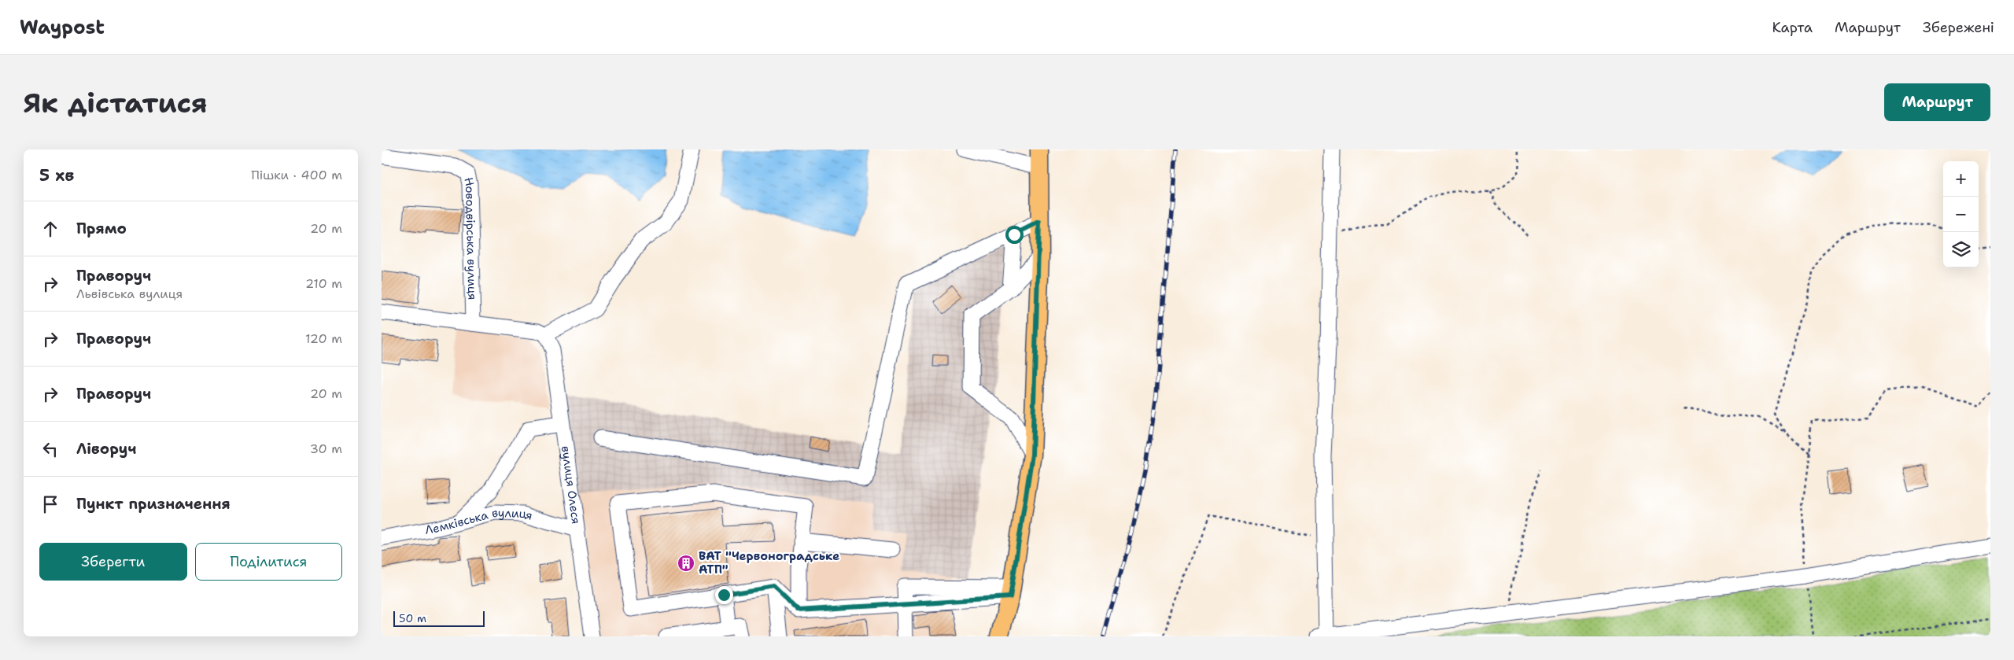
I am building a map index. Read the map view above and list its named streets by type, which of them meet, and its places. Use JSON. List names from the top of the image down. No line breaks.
{"streets":{"street":["Новодвірська вулиця","вулиця Олеся","Лемківська вулиця"]},"crossings":[["вулиця Олеся","Лемківська вулиця"]],"places":{"building":["ВАТ \"Червоноградське АТП\""]},"scale_bar":"50 m","page":{"header":"Waypost","nav":["Карта","Маршрут","Збережені"],"buttons":["Маршрут",["Зберегти","Поділитися"]],"title":"Як дістатися","heading":["5 хв","Пішки · 400 m"],"map_buttons":["+","−"],"list":[["Прямо","20 m"],["Праворуч","Львівська вулиця","210 m"],["Праворуч","120 m"],["Праворуч","20 m"],["Ліворуч","30 m"],"Пункт призначення"],"scale":"50 m"}}
